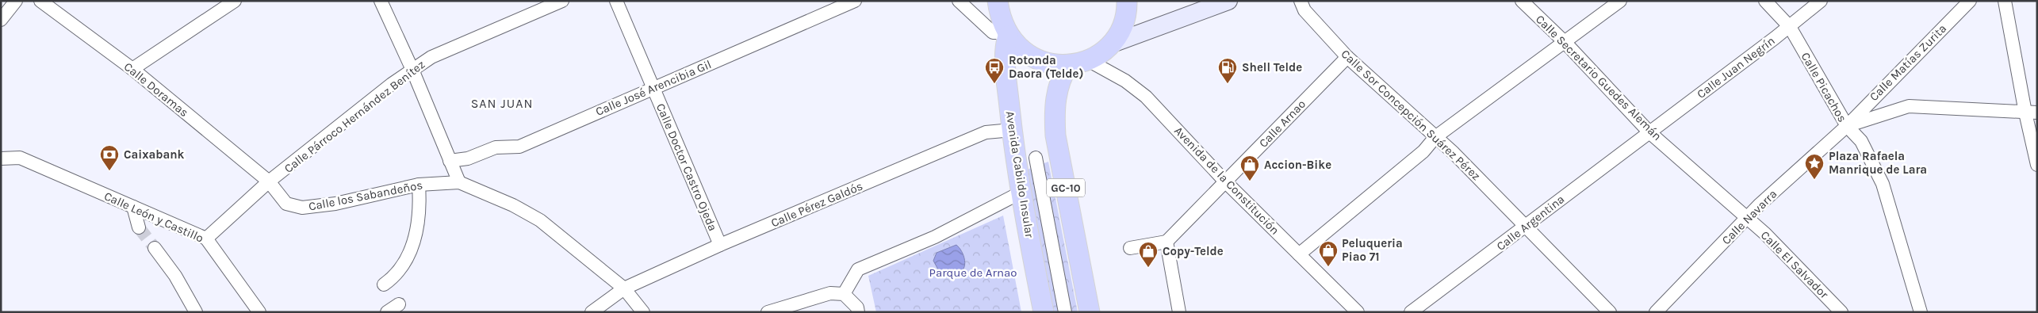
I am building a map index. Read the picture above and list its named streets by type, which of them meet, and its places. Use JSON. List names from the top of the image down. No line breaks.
{"streets":{"main road":["Avenida Cabildo Insular","GC-10"],"street":["Calle Matías Zurita","Calle Juan Negrín","Calle Secretario Guedes Alemán","Calle Picachos","Calle José Arencibia Gil","Calle Doramas","Calle Sor Concepción Suárez Pérez","Calle Párroco Hernández Benítez","Calle Arnao","Calle Doctor Castro Ojeda","Avenida de la Constitución","Calle los Sabandeños","Calle Pérez Galdós","Calle León y Castillo","Calle Navarra","Calle Argentina","Calle El Salvador"]},"crossings":[["Calle Matías Zurita","Calle Picachos"],["Calle Matías Zurita","Calle Navarra"],["Calle Juan Negrín","Calle Secretario Guedes Alemán"],["Calle Juan Negrín","Calle Picachos"],["Calle Juan Negrín","Calle Argentina"],["Calle Secretario Guedes Alemán","Calle Navarra"],["Calle Secretario Guedes Alemán","Calle Argentina"],["Calle Secretario Guedes Alemán","Calle El Salvador"],["Calle Picachos","Calle Navarra"],["Calle José Arencibia Gil","Calle Doctor Castro Ojeda"],["Calle Doramas","Calle Párroco Hernández Benítez"],["Calle Doramas","Calle los Sabandeños"],["Calle Sor Concepción Suárez Pérez","Calle Arnao"],["Calle Sor Concepción Suárez Pérez","Calle Argentina"],["Calle Párroco Hernández Benítez","Calle los Sabandeños"],["Calle Párroco Hernández Benítez","Calle León y Castillo"],["Calle Arnao","Avenida de la Constitución"],["Calle Doctor Castro Ojeda","Calle Pérez Galdós"],["Avenida Cabildo Insular","Calle Pérez Galdós"],["Calle los Sabandeños","Calle Pérez Galdós"],["Calle Navarra","Calle El Salvador"]],"districts":["SAN JUAN"],"parks":["Parque de Arnao"],"places":{"bus stop":["Rotonda Daora (Telde)"],"fuel station":["Shell Telde"],"bank":["Caixabank"],"place":["Plaza Rafaela Manrique de Lara"],"shop":["Accion-Bike","Peluqueria Piao 71","Copy-Telde"]}}
